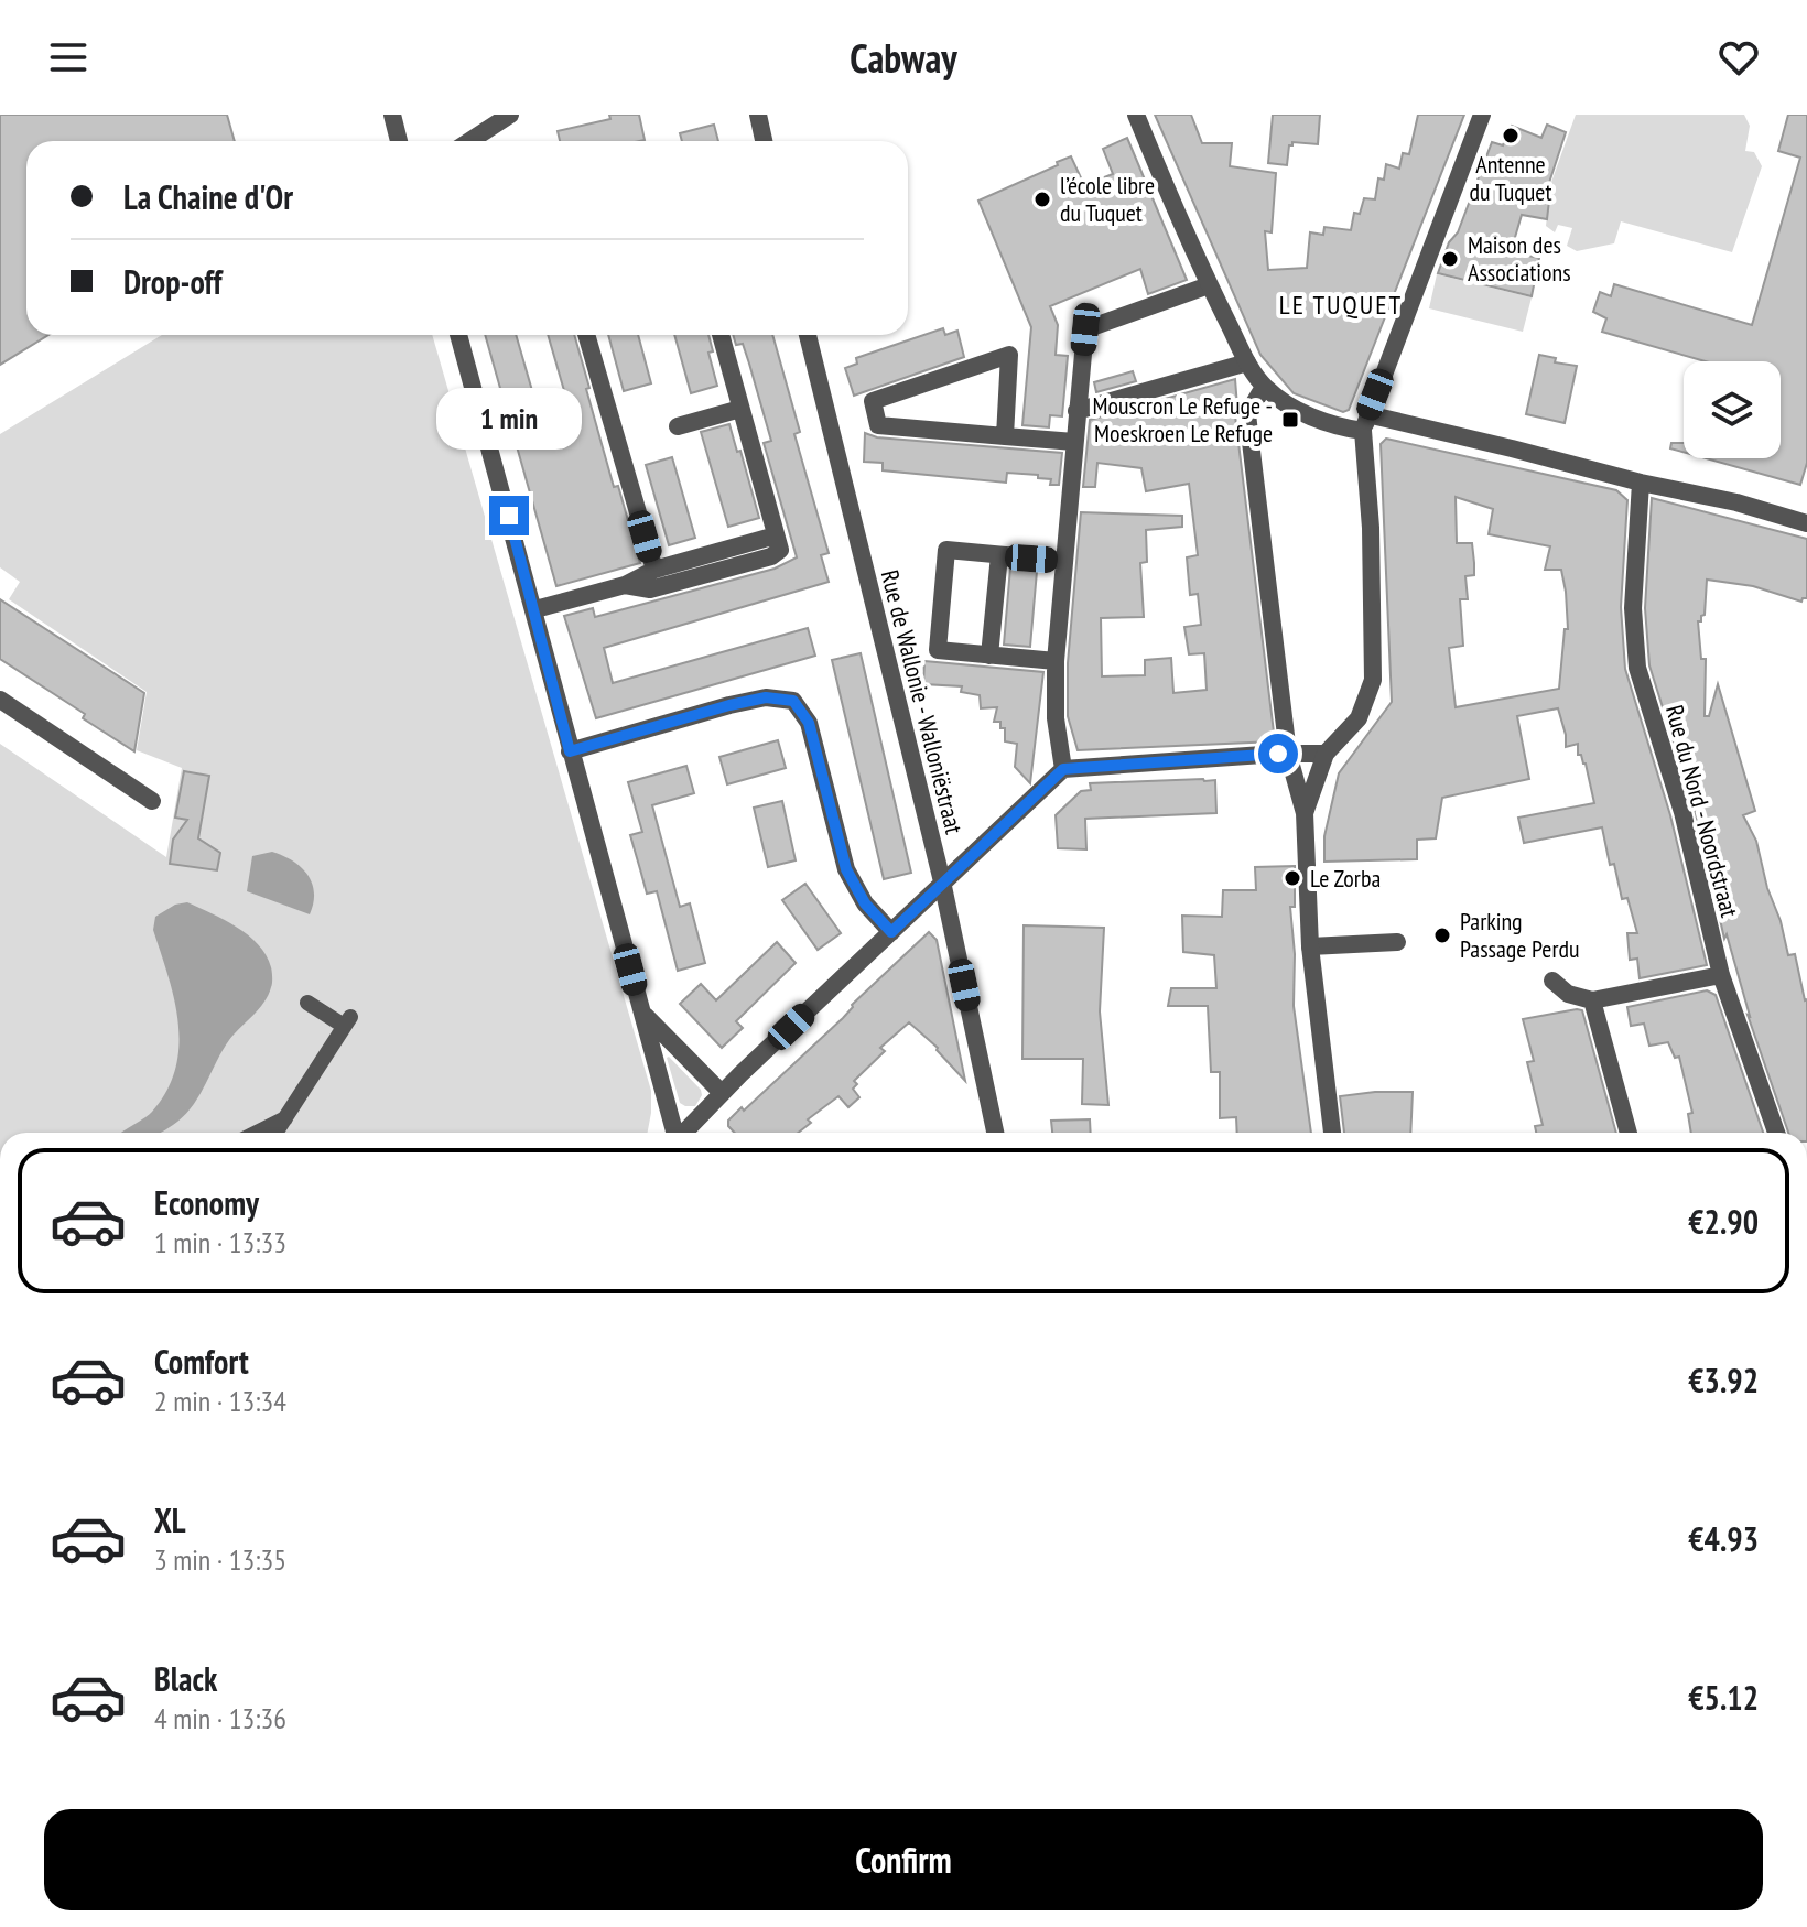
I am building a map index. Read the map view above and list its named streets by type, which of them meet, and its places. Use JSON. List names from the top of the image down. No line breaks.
{"streets":{"street":["Rue de Wallonie - Walloniëstraat","Rue du Nord - Noordstraat"]},"districts":["LE TUQUET"],"places":{"other":["Antenne du Tuquet","l’école libre du Tuquet","Maison des Associations","Le Zorba","Parking Passage Perdu"],"transit":["Mouscron Le Refuge - Moeskroen Le Refuge"]},"page":{"header":"Cabway","banner":["La Chaine d'Or","Drop-off"],"bubble":"1 min","list":[{"name":"Economy","note":"1 min · 13:33","value":"€2.90"},{"name":"Comfort","note":"2 min · 13:34","value":"€3.92"},{"name":"XL","note":"3 min · 13:35","value":"€4.93"},{"name":"Black","note":"4 min · 13:36","value":"€5.12"}],"buttons":"Confirm"}}
